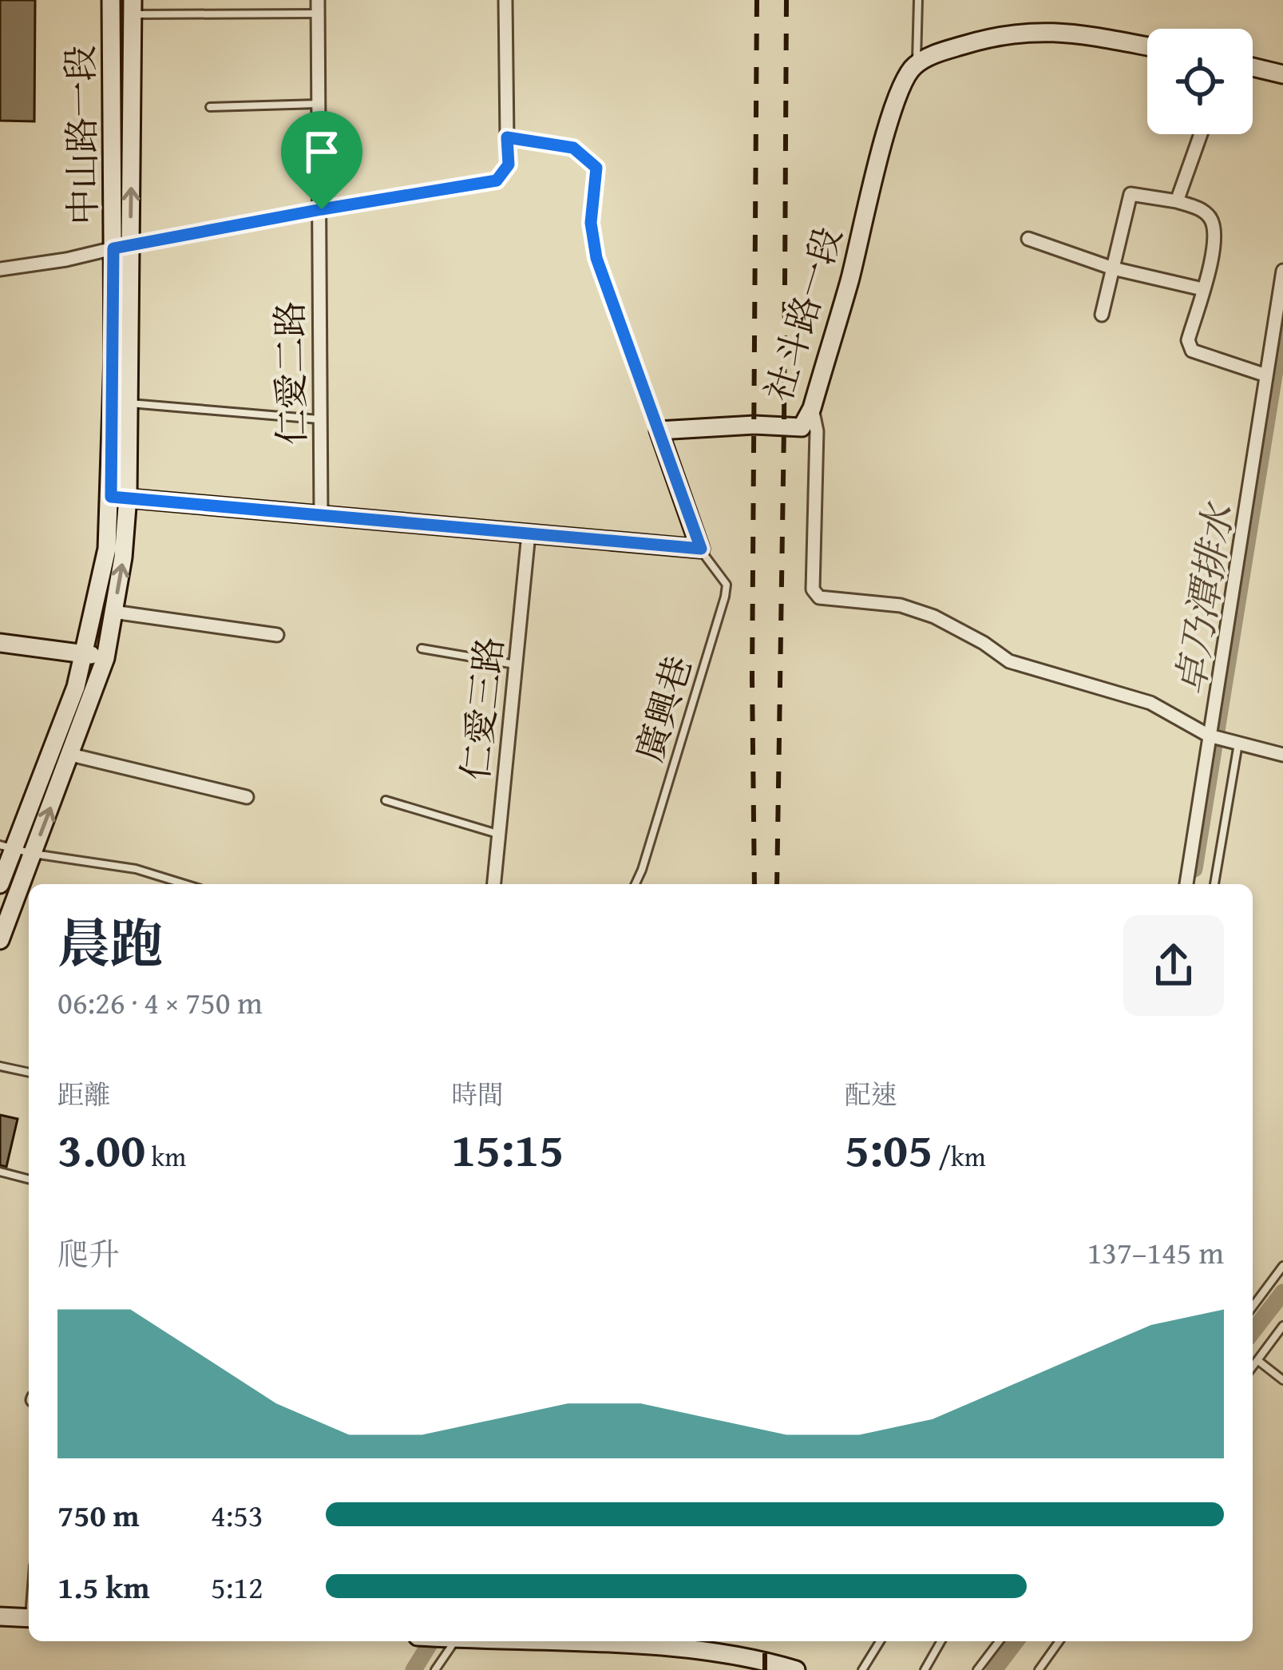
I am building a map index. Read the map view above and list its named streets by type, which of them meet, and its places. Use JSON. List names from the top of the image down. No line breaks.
{"streets":{"street":["中山路一段","社斗路一段","仁愛二路","仁愛三路"],"lane":["廣興巷"]},"water":["卓乃潭排水"],"page":{"heading":["晨跑","06:26 · 4 × 750 m"],"stats":[["距離","3.00 km"],["時間","15:15"],["配速","5:05 /km"]],"chart":["爬升","137–145 m"],"list":[{"name":"750 m","note":"4:53"},{"name":"1.5 km","note":"5:12"}]}}
